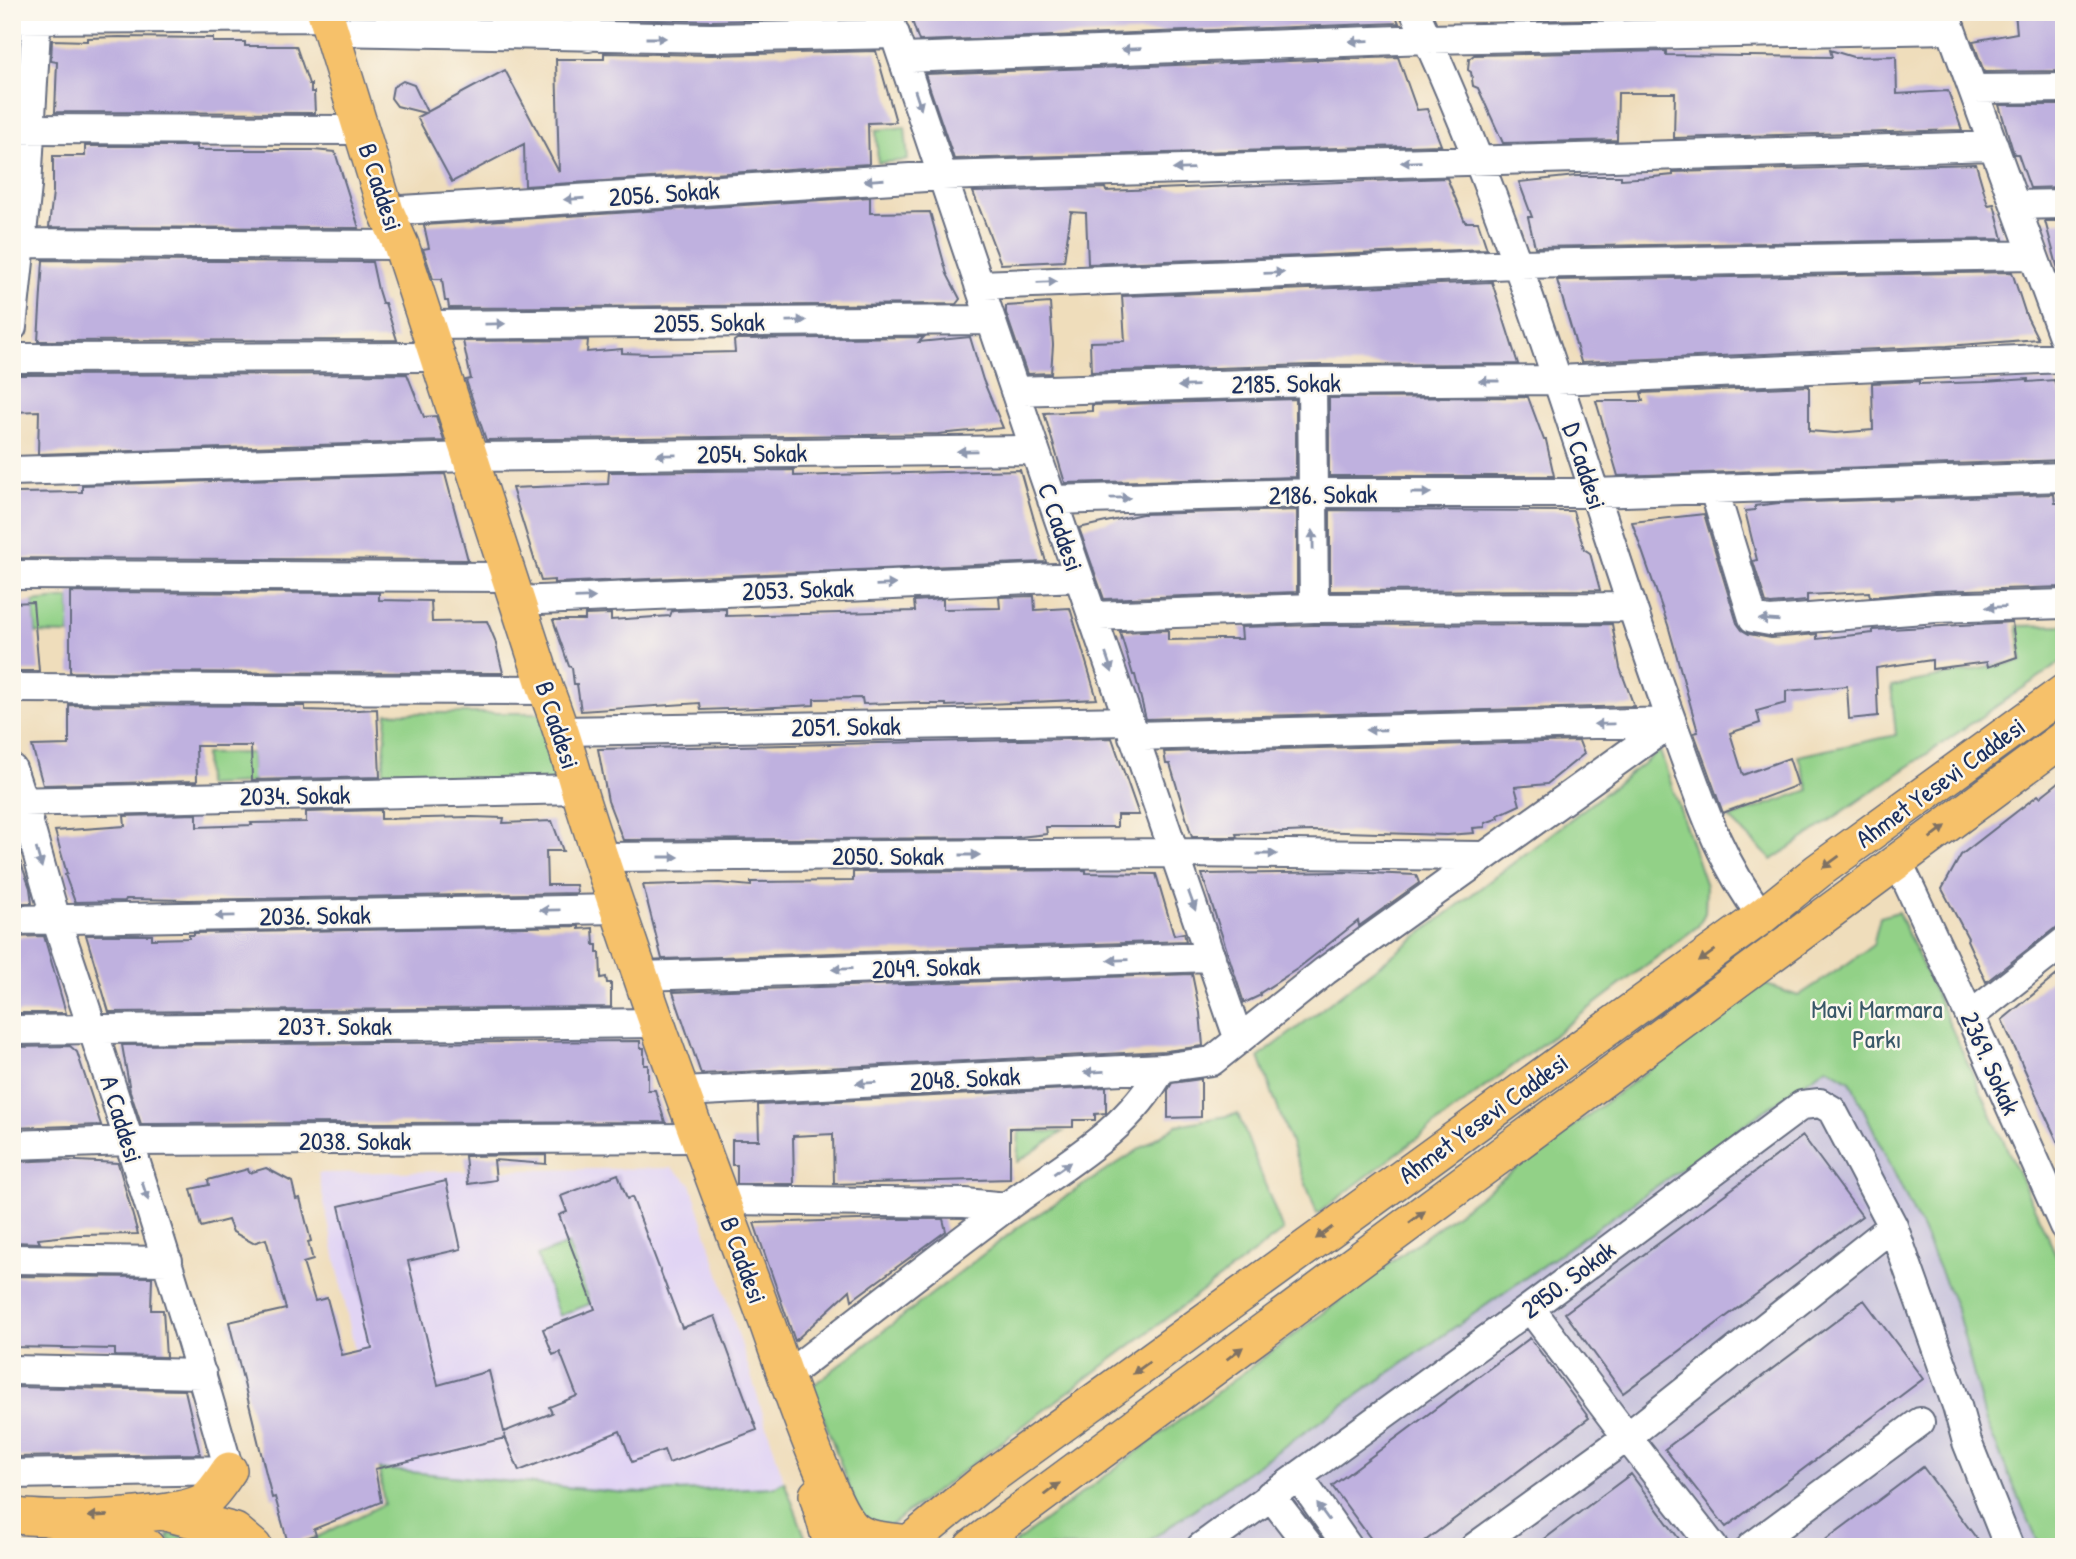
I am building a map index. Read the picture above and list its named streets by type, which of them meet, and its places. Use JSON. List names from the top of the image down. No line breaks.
{"streets":{"main road":["B Caddesi","Ahmet Yesevi Caddesi"],"street":["2056. Sokak","2055. Sokak","2185. Sokak","2054. Sokak","D Caddesi","2186. Sokak","C Caddesi","2053. Sokak","2051. Sokak","2034. Sokak","2050. Sokak","2036. Sokak","2049. Sokak","2037. Sokak","2369. Sokak","2048. Sokak","A Caddesi","2038. Sokak","2950. Sokak"]},"crossings":[["B Caddesi","2056. Sokak"],["B Caddesi","2055. Sokak"],["B Caddesi","2054. Sokak"],["B Caddesi","2053. Sokak"],["B Caddesi","2051. Sokak"],["B Caddesi","Ahmet Yesevi Caddesi"],["B Caddesi","2034. Sokak"],["B Caddesi","2050. Sokak"],["B Caddesi","2036. Sokak"],["B Caddesi","2049. Sokak"],["B Caddesi","2037. Sokak"],["B Caddesi","2048. Sokak"],["B Caddesi","2038. Sokak"],["2056. Sokak","D Caddesi"],["2056. Sokak","C Caddesi"],["2055. Sokak","C Caddesi"],["2185. Sokak","D Caddesi"],["2185. Sokak","C Caddesi"],["2054. Sokak","C Caddesi"],["D Caddesi","2186. Sokak"],["D Caddesi","2051. Sokak"],["D Caddesi","Ahmet Yesevi Caddesi"],["D Caddesi","2048. Sokak"],["2186. Sokak","C Caddesi"],["C Caddesi","2053. Sokak"],["C Caddesi","2051. Sokak"],["C Caddesi","2050. Sokak"],["C Caddesi","2049. Sokak"],["C Caddesi","2048. Sokak"],["2051. Sokak","2048. Sokak"],["Ahmet Yesevi Caddesi","2369. Sokak"],["2034. Sokak","A Caddesi"],["2050. Sokak","2048. Sokak"],["2036. Sokak","A Caddesi"],["2037. Sokak","A Caddesi"],["A Caddesi","2038. Sokak"]],"one_way":["2055. Sokak","2054. Sokak","C Caddesi","2053. Sokak"],"parks":["Mavi Marmara Parkı"]}
